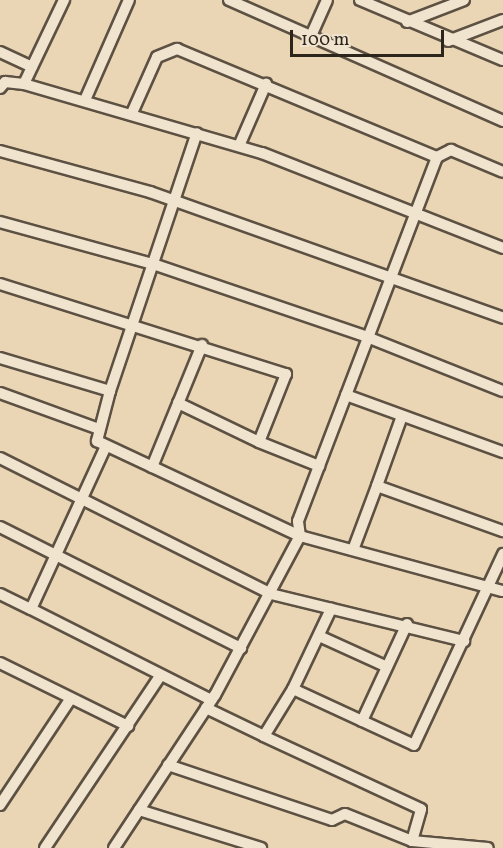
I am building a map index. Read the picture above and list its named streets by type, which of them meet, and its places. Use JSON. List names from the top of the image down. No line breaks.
{"scale_bar":"100 m"}
